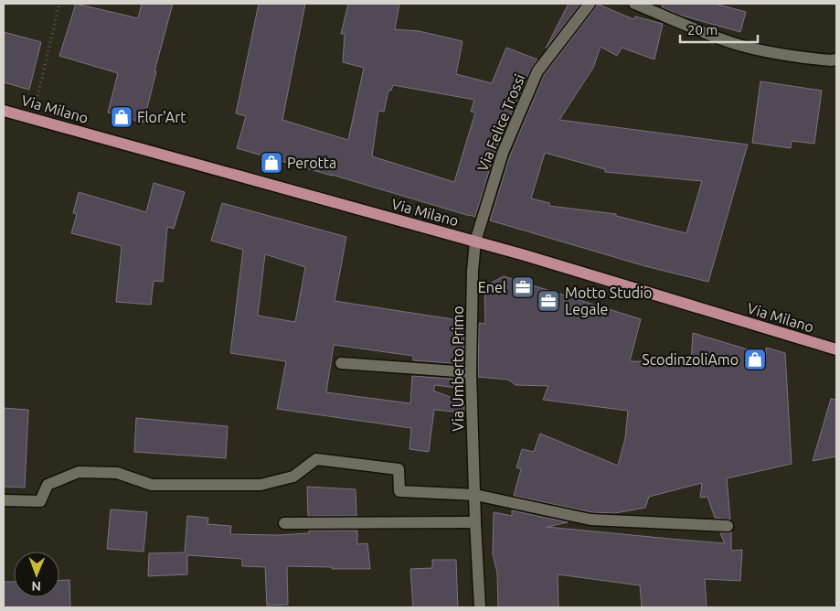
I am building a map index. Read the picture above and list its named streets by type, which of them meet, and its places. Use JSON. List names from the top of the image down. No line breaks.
{"streets":{"main road":["Via Milano"],"street":["Via Felice Trossi","Via Umberto Primo"]},"crossings":[["Via Milano","Via Felice Trossi"],["Via Milano","Via Umberto Primo"],["Via Felice Trossi","Via Umberto Primo"]],"places":{"shop":["Flor'Art","Perotta","ScodinzoliAmo"],"office":["Enel","Motto Studio Legale"]},"scale_bar":"20 m","north":"bottom"}
